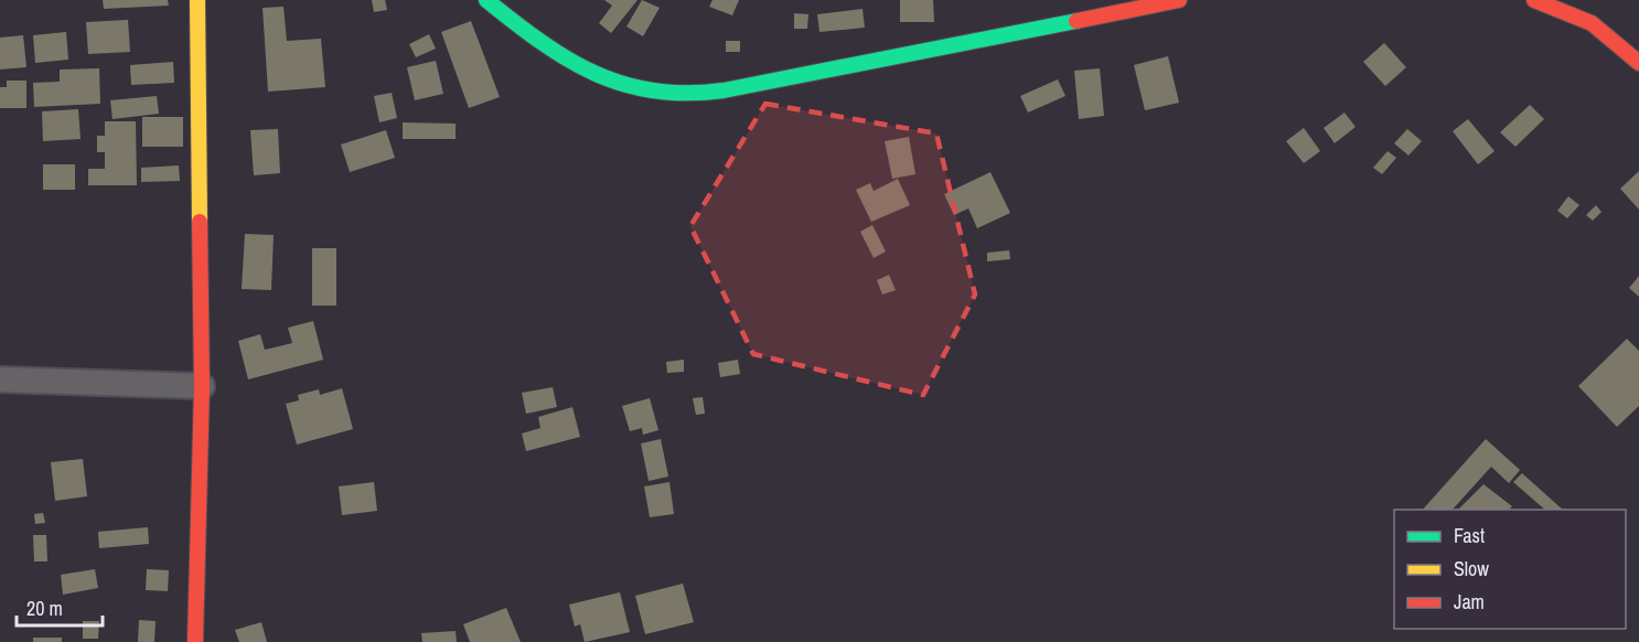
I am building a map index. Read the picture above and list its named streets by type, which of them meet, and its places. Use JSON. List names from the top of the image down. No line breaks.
{"legend":["Fast","Slow","Jam"],"scale_bar":"20 m"}
